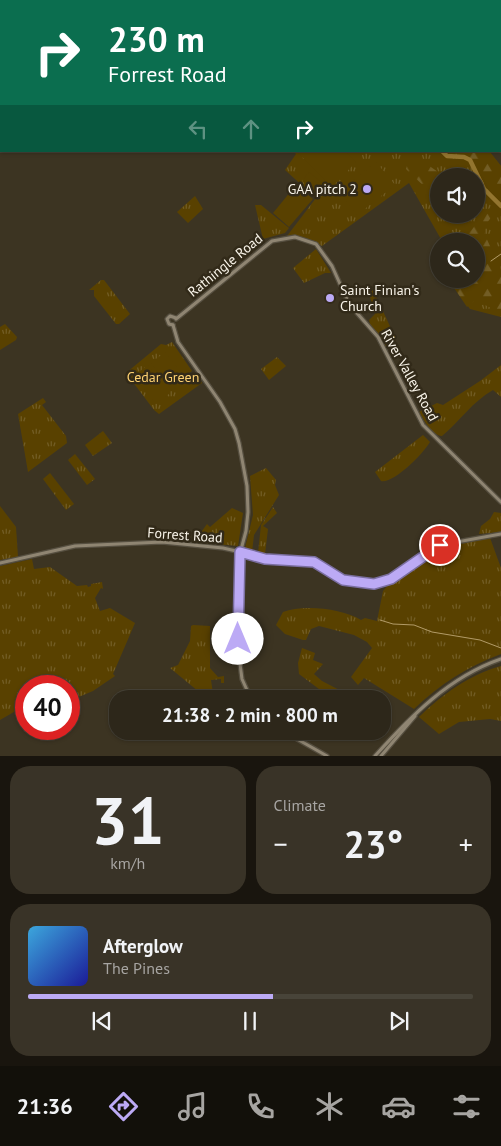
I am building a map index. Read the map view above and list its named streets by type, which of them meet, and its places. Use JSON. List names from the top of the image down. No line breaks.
{"streets":{"street":["Rathingle Road","River Valley Road","Forrest Road"]},"crossings":[["Rathingle Road","River Valley Road"]],"parks":["Cedar Green"],"places":["GAA pitch 2","Saint Finian's Church"],"page":{"turn":["230 m","Forrest Road"],"limit":"40","trip":"21:38 · 2 min · 800 m","tile":[["31","km/h"],"Climate"],"heat":["−","23°","+"],"song":["Afterglow","The Pines"],"tabs":"21:36"}}
